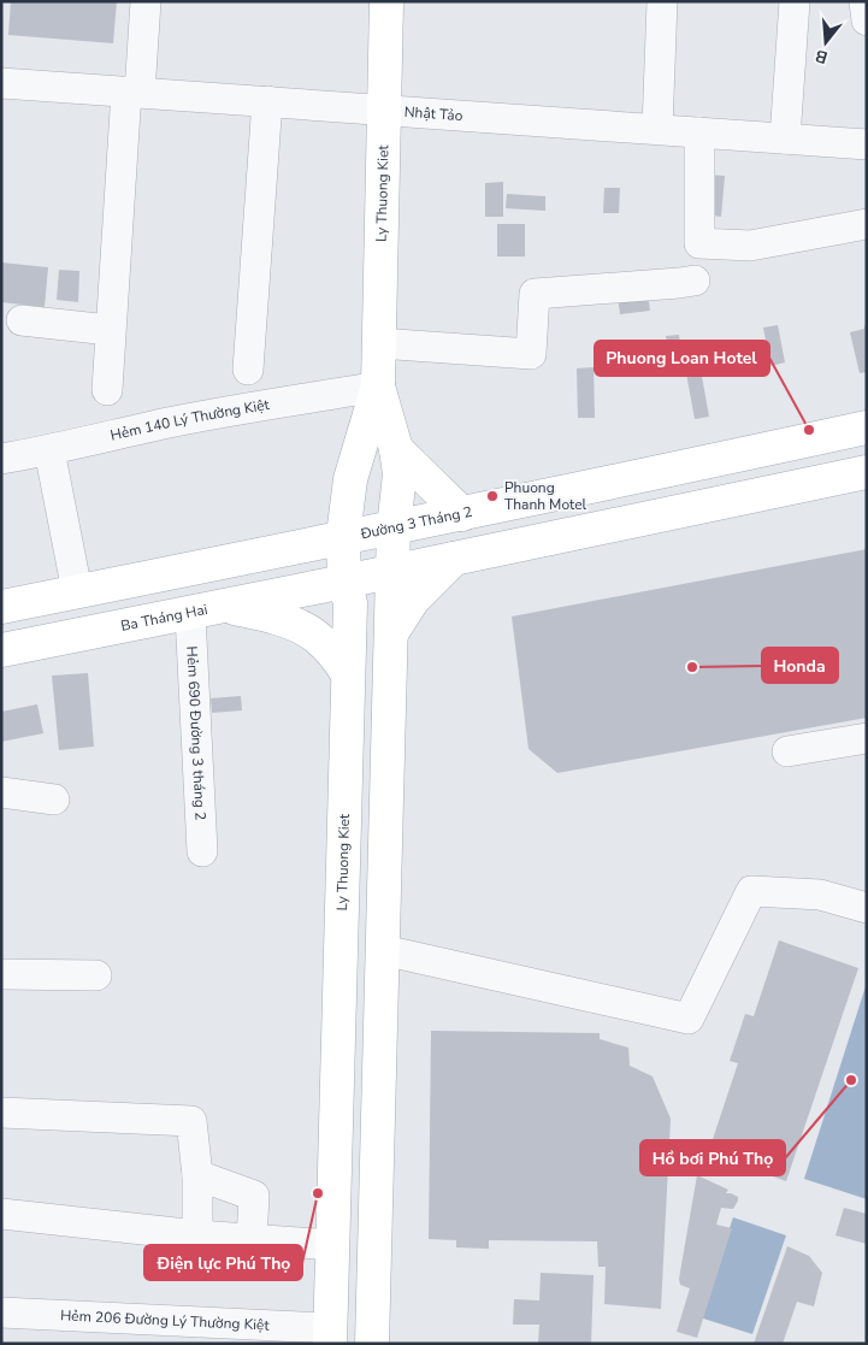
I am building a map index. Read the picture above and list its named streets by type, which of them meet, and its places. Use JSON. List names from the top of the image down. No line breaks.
{"streets":{"main road":["Ly Thuong Kiet","Đường 3 Tháng 2","Ba Tháng Hai"],"street":["Nhật Tảo","Hẻm 140 Lý Thường Kiệt","Hẻm 690 Đường 3 tháng 2","Hẻm 206 Đường Lý Thường Kiệt"]},"crossings":[["Nhật Tảo","Ly Thuong Kiet"],["Ly Thuong Kiet","Hẻm 140 Lý Thường Kiệt"],["Ly Thuong Kiet","Đường 3 Tháng 2"],["Ly Thuong Kiet","Hẻm 206 Đường Lý Thường Kiệt"],["Ba Tháng Hai","Hẻm 690 Đường 3 tháng 2"]],"places":["Phuong Loan Hotel","Phuong Thanh Motel","Honda","Hồ bơi Phú Thọ","Điện lực Phú Thọ"],"north":"bottom"}
